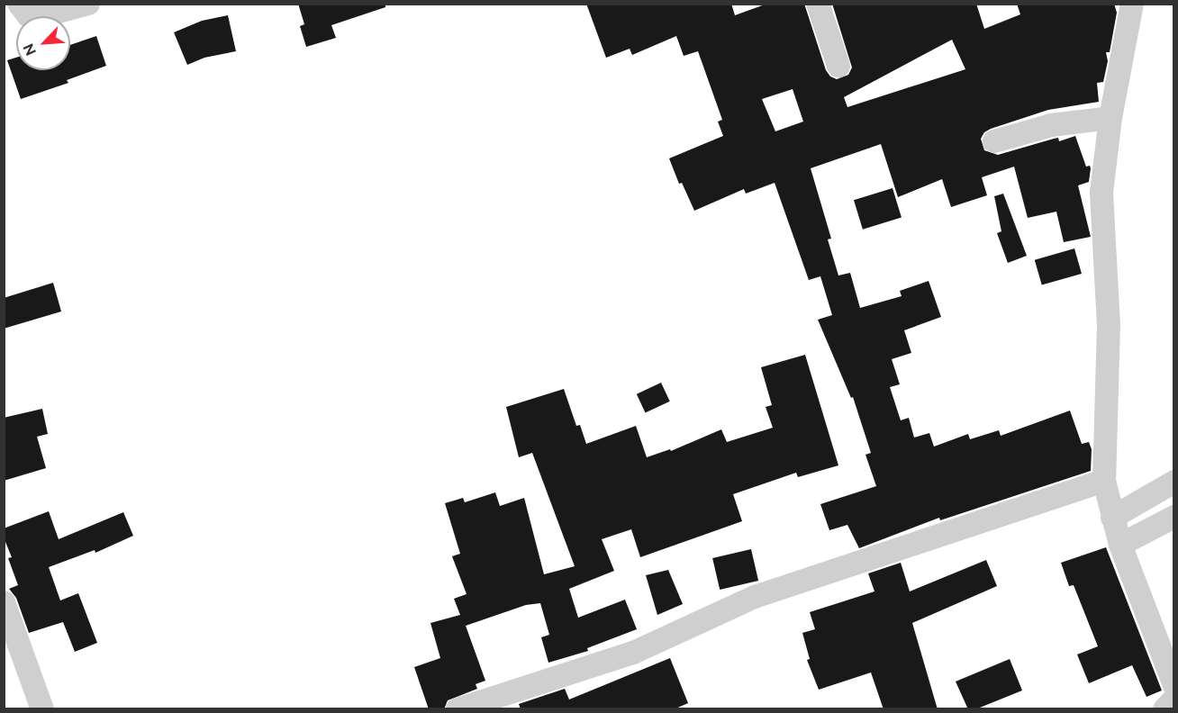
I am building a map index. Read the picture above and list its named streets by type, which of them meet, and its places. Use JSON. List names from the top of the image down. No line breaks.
{"north":"bottom left"}
